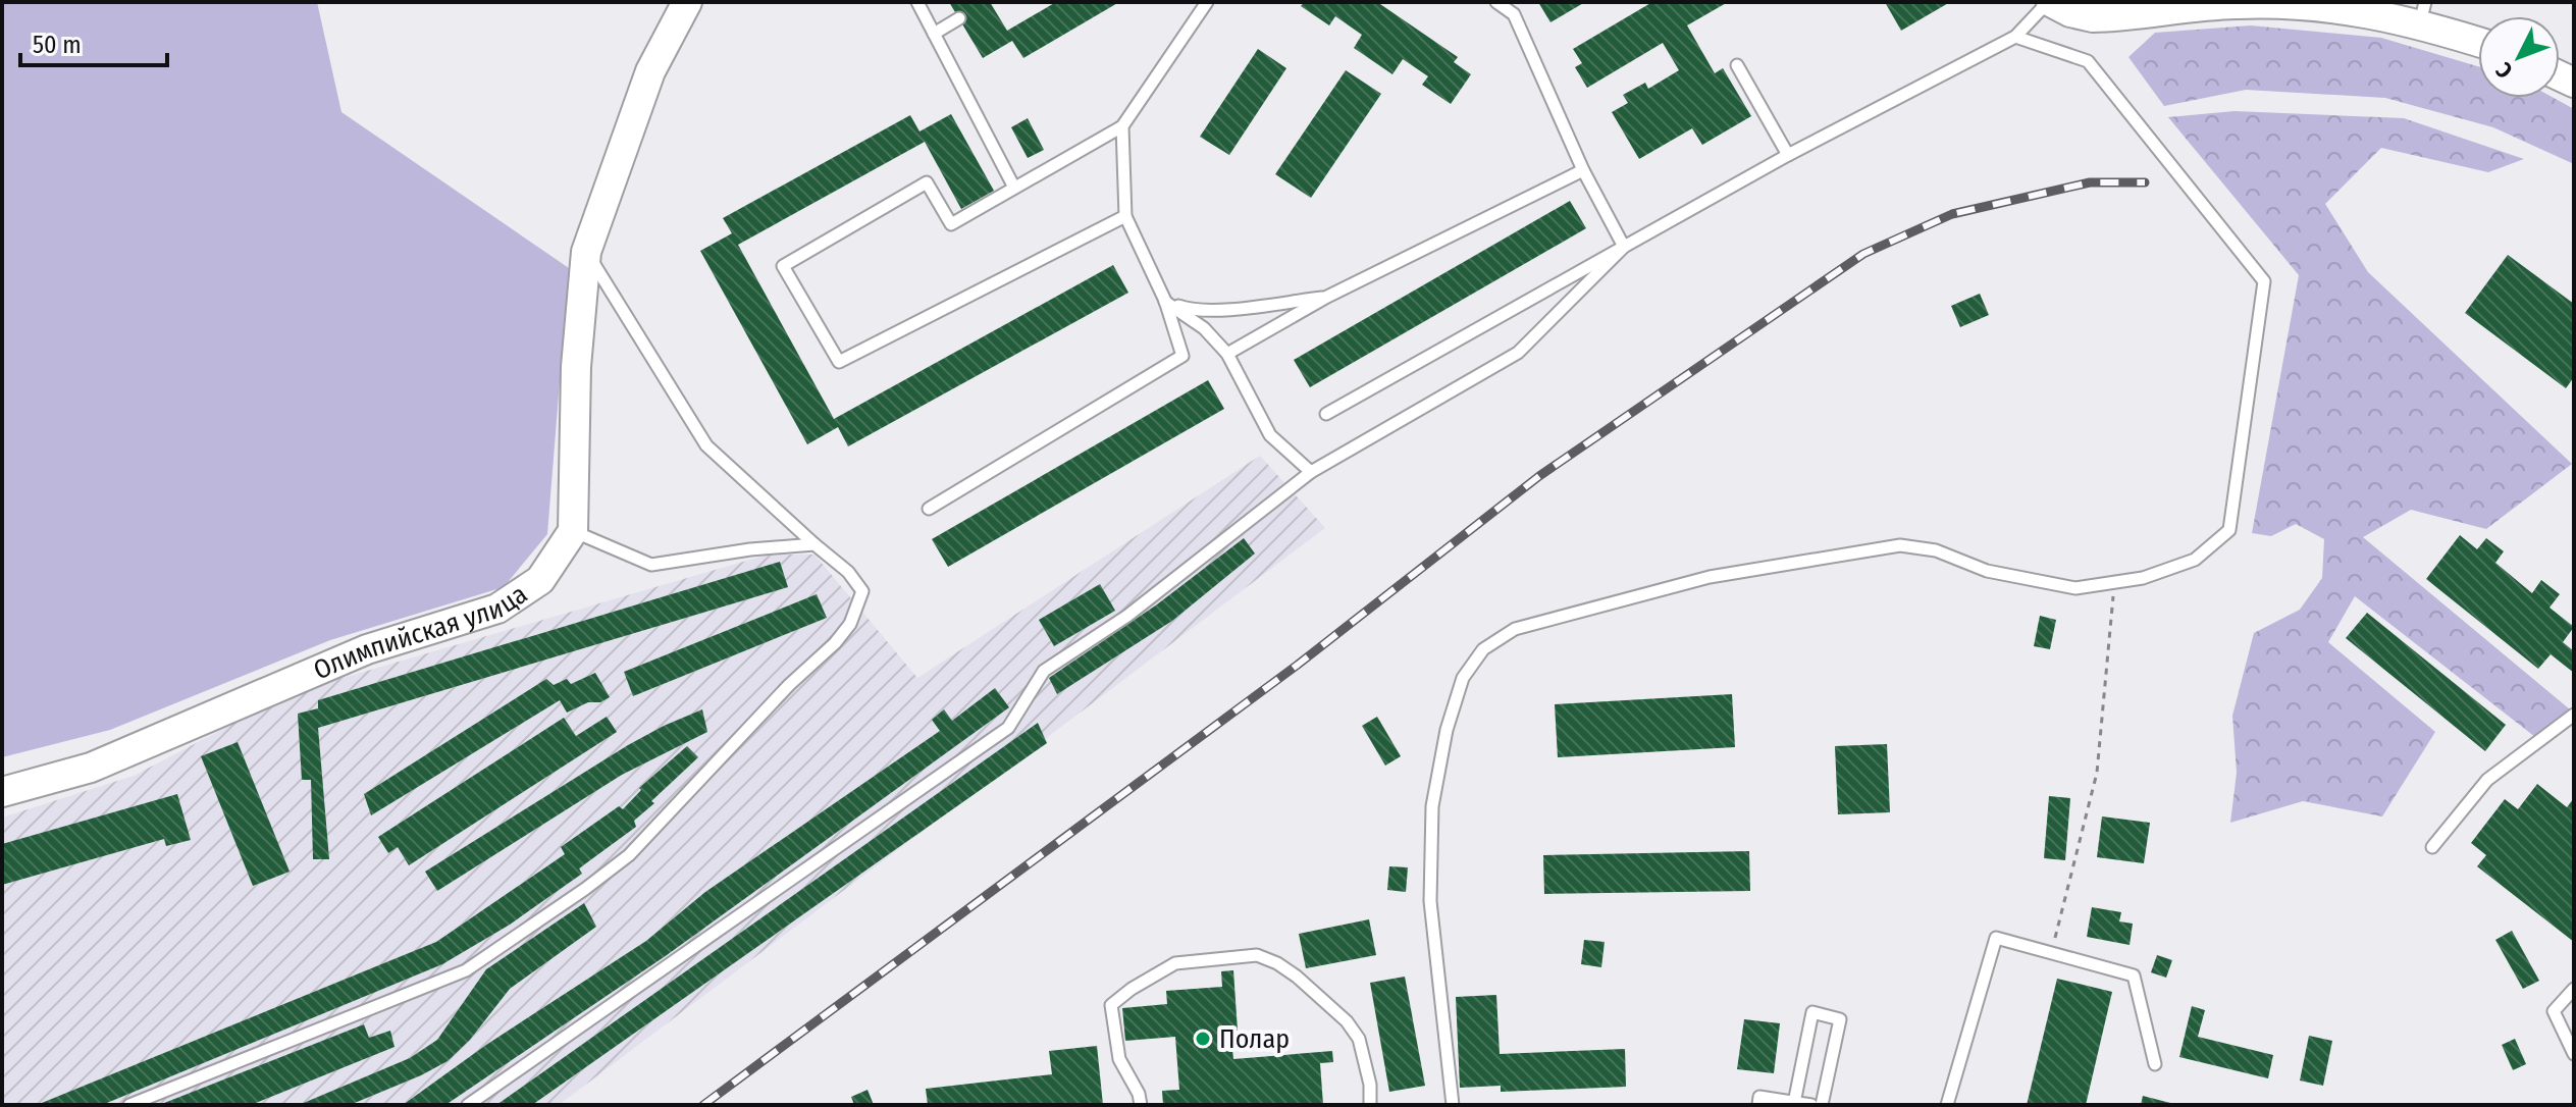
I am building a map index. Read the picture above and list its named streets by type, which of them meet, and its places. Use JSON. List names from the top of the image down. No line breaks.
{"streets":{"street":["Олимпийская улица"]},"places":["Полар"],"scale_bar":"50 m","north":"bottom left"}
